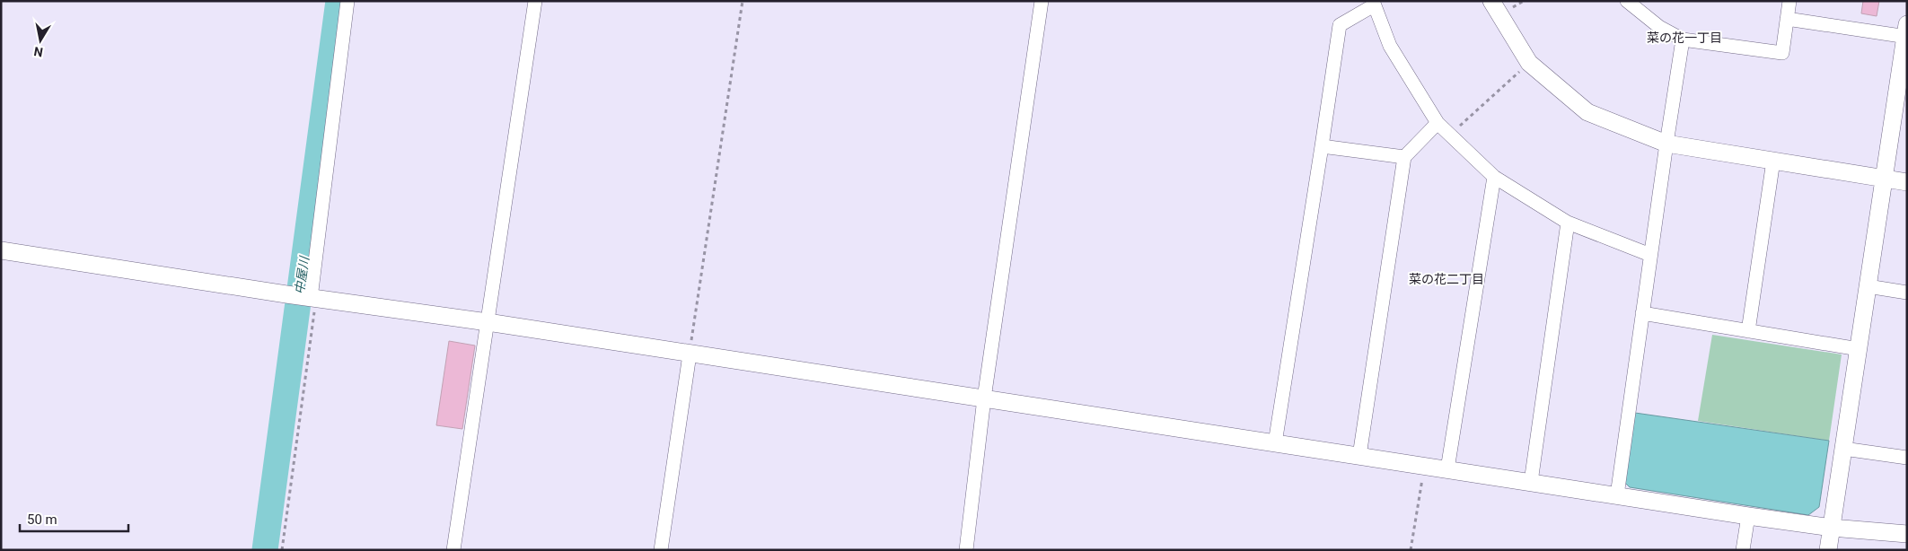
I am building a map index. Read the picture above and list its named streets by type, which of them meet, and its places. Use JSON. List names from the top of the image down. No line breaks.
{"districts":["菜の花一丁目","菜の花二丁目"],"water":["中屋川"],"scale_bar":"50 m","north":"bottom"}
